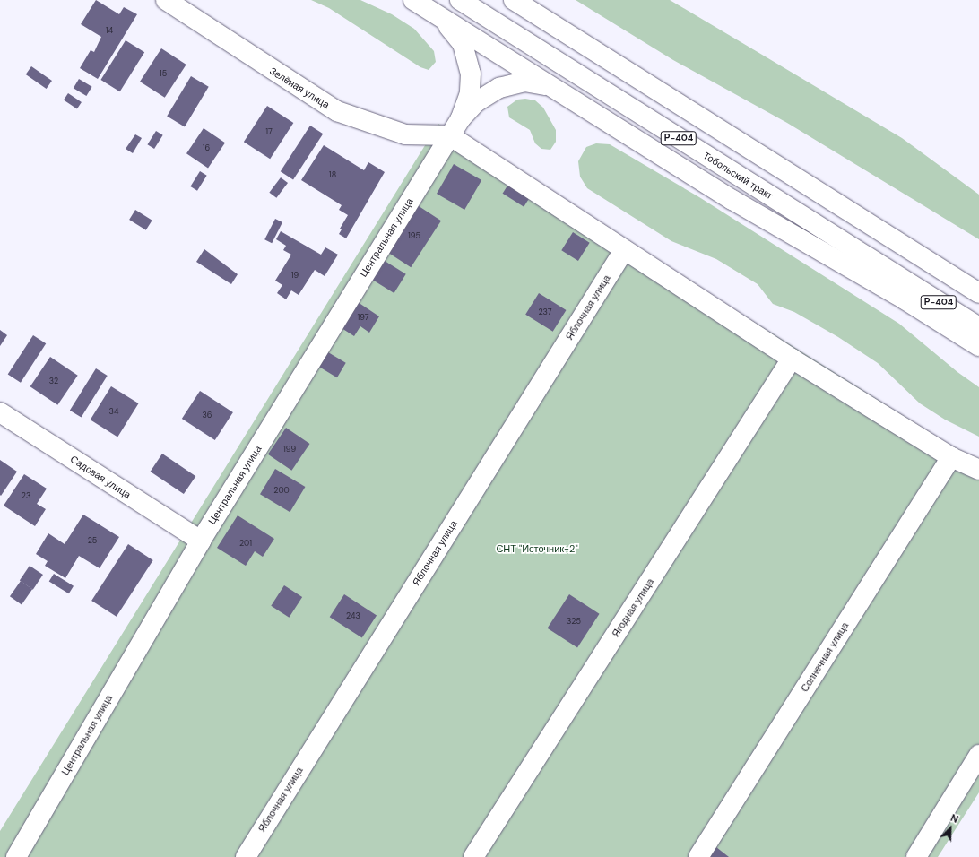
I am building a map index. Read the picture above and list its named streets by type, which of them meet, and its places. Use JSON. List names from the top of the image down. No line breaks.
{"streets":{"main road":["Зелёная улица","Р-404","Тобольский тракт","Центральная улица","Яблочная улица","Садовая улица","Ягодная улица","Солнечная улица"]},"crossings":[["Зелёная улица","Центральная улица"],["Центральная улица","Садовая улица"]],"parks":["СНТ \"Источник-2\""],"house_numbers":["14","15","17","16","18","195","19","237","197","32","34","36","199","200","23","25","201","243","325"],"north":"top right"}
